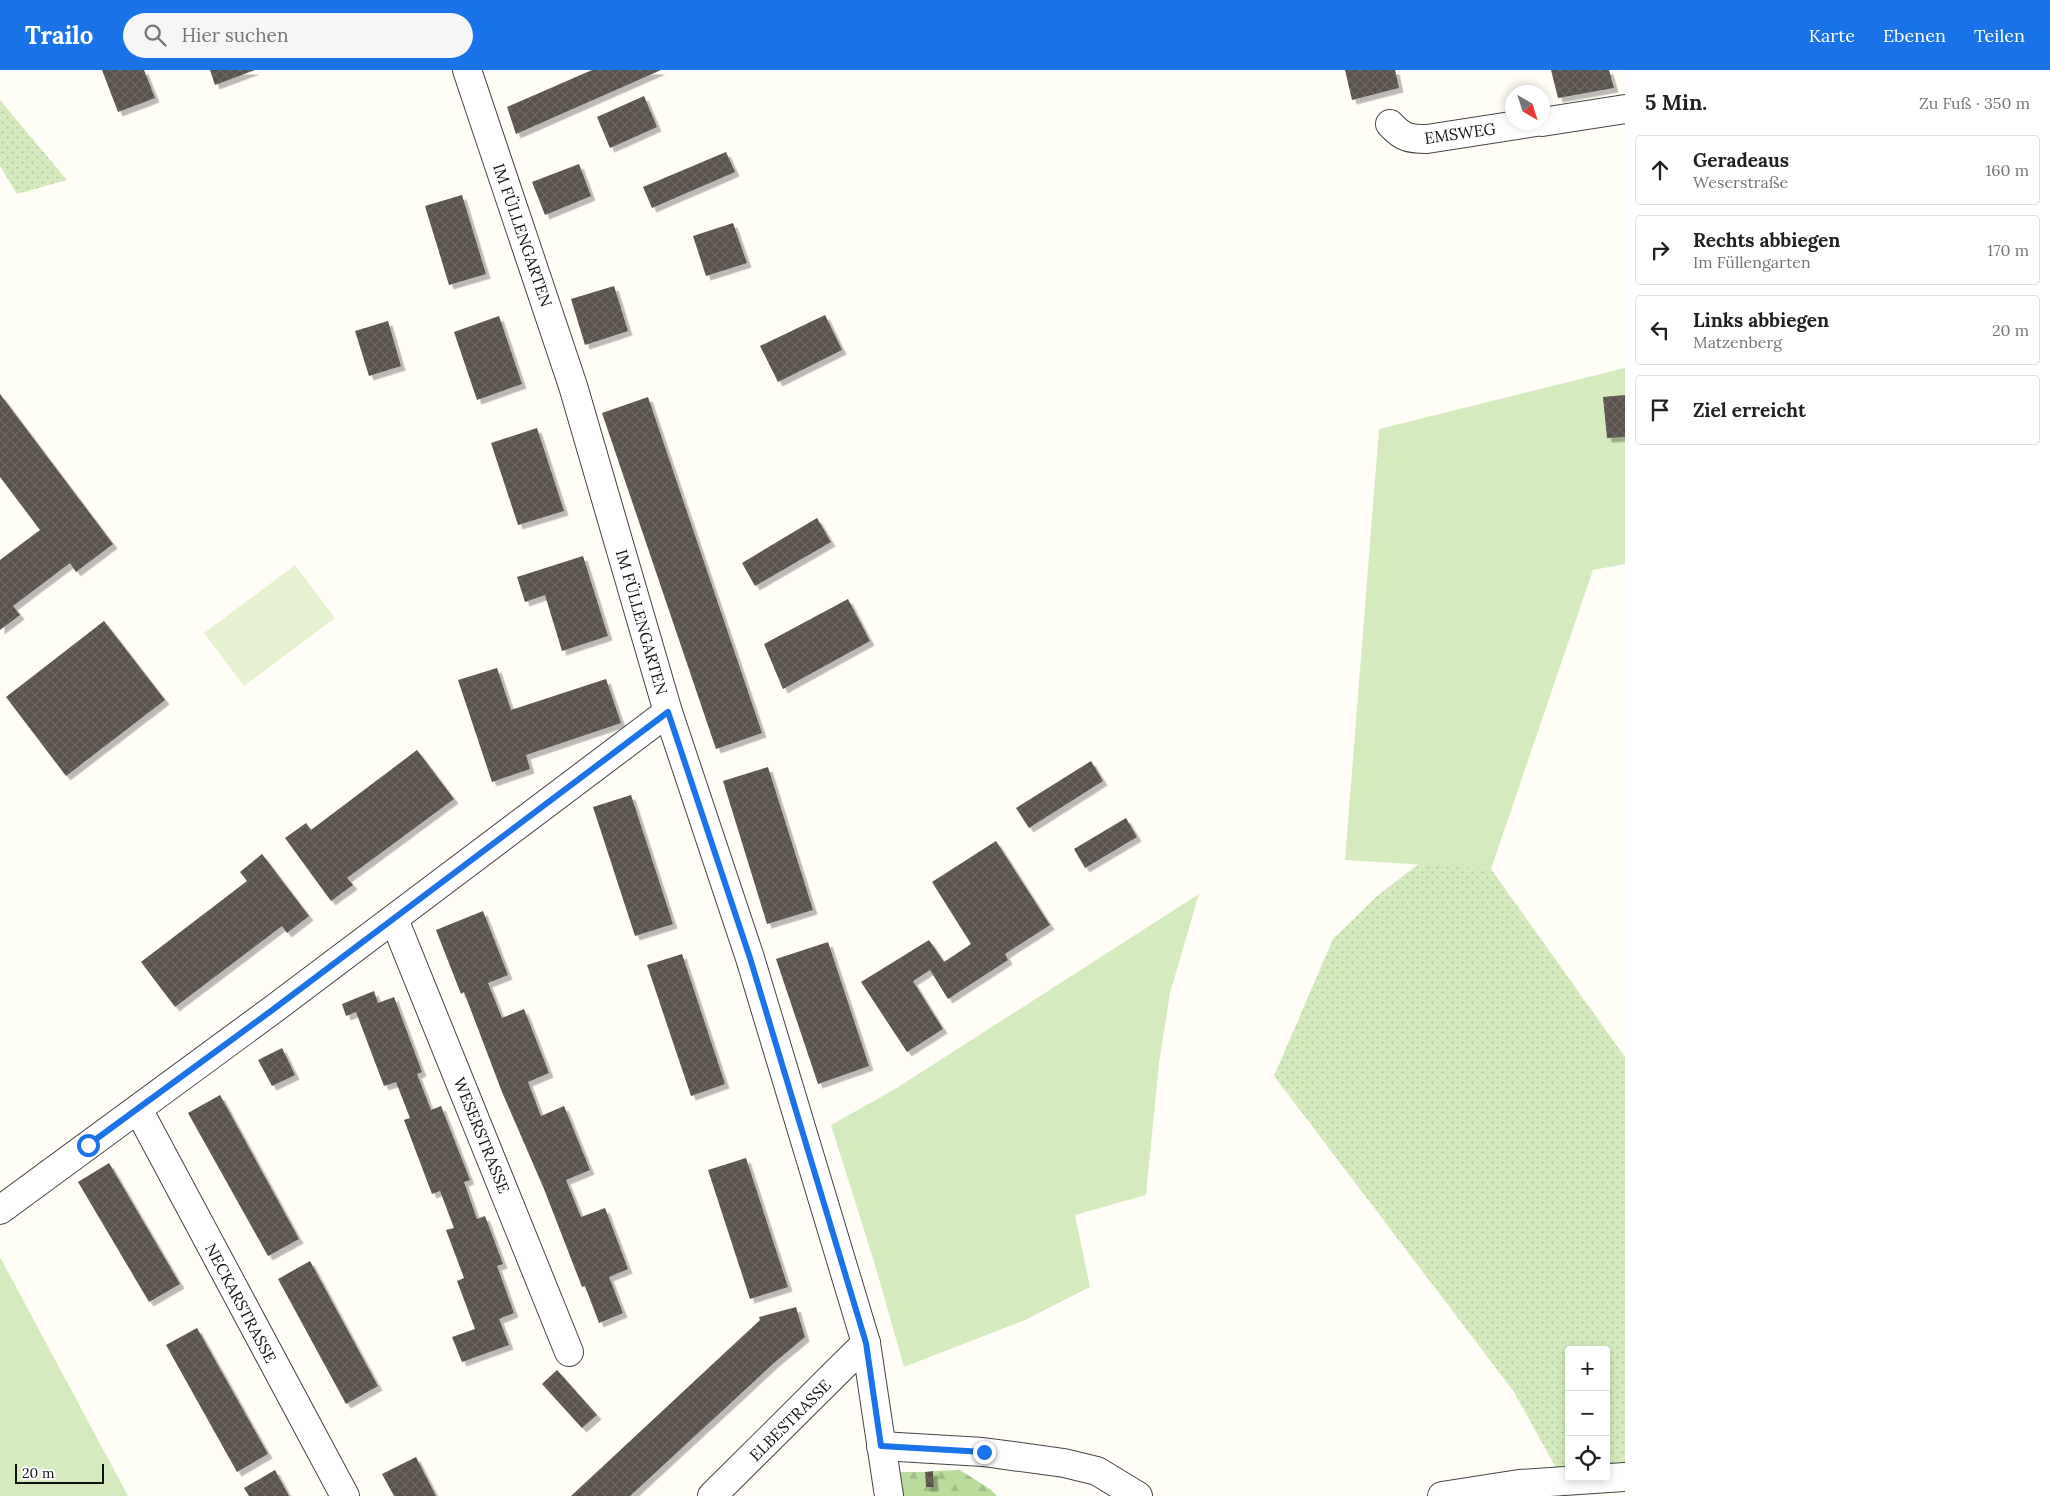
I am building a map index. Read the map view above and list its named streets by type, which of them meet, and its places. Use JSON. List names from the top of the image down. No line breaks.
{"streets":{"street":["EMSWEG","IM FÜLLENGARTEN","WESERSTRASSE","NECKARSTRASSE","ELBESTRASSE"]},"crossings":[["IM FÜLLENGARTEN","ELBESTRASSE"]],"scale_bar":"20 m","north":"bottom right","page":{"header":"Trailo","search":"Hier suchen","nav":["Karte","Ebenen","Teilen"],"heading":["5 Min.","Zu Fuß · 350 m"],"list":[["Geradeaus","Weserstraße","160 m"],["Rechts abbiegen","Im Füllengarten","170 m"],["Links abbiegen","Matzenberg","20 m"],"Ziel erreicht"],"map_buttons":["+","−"],"scale":"20 m"}}
